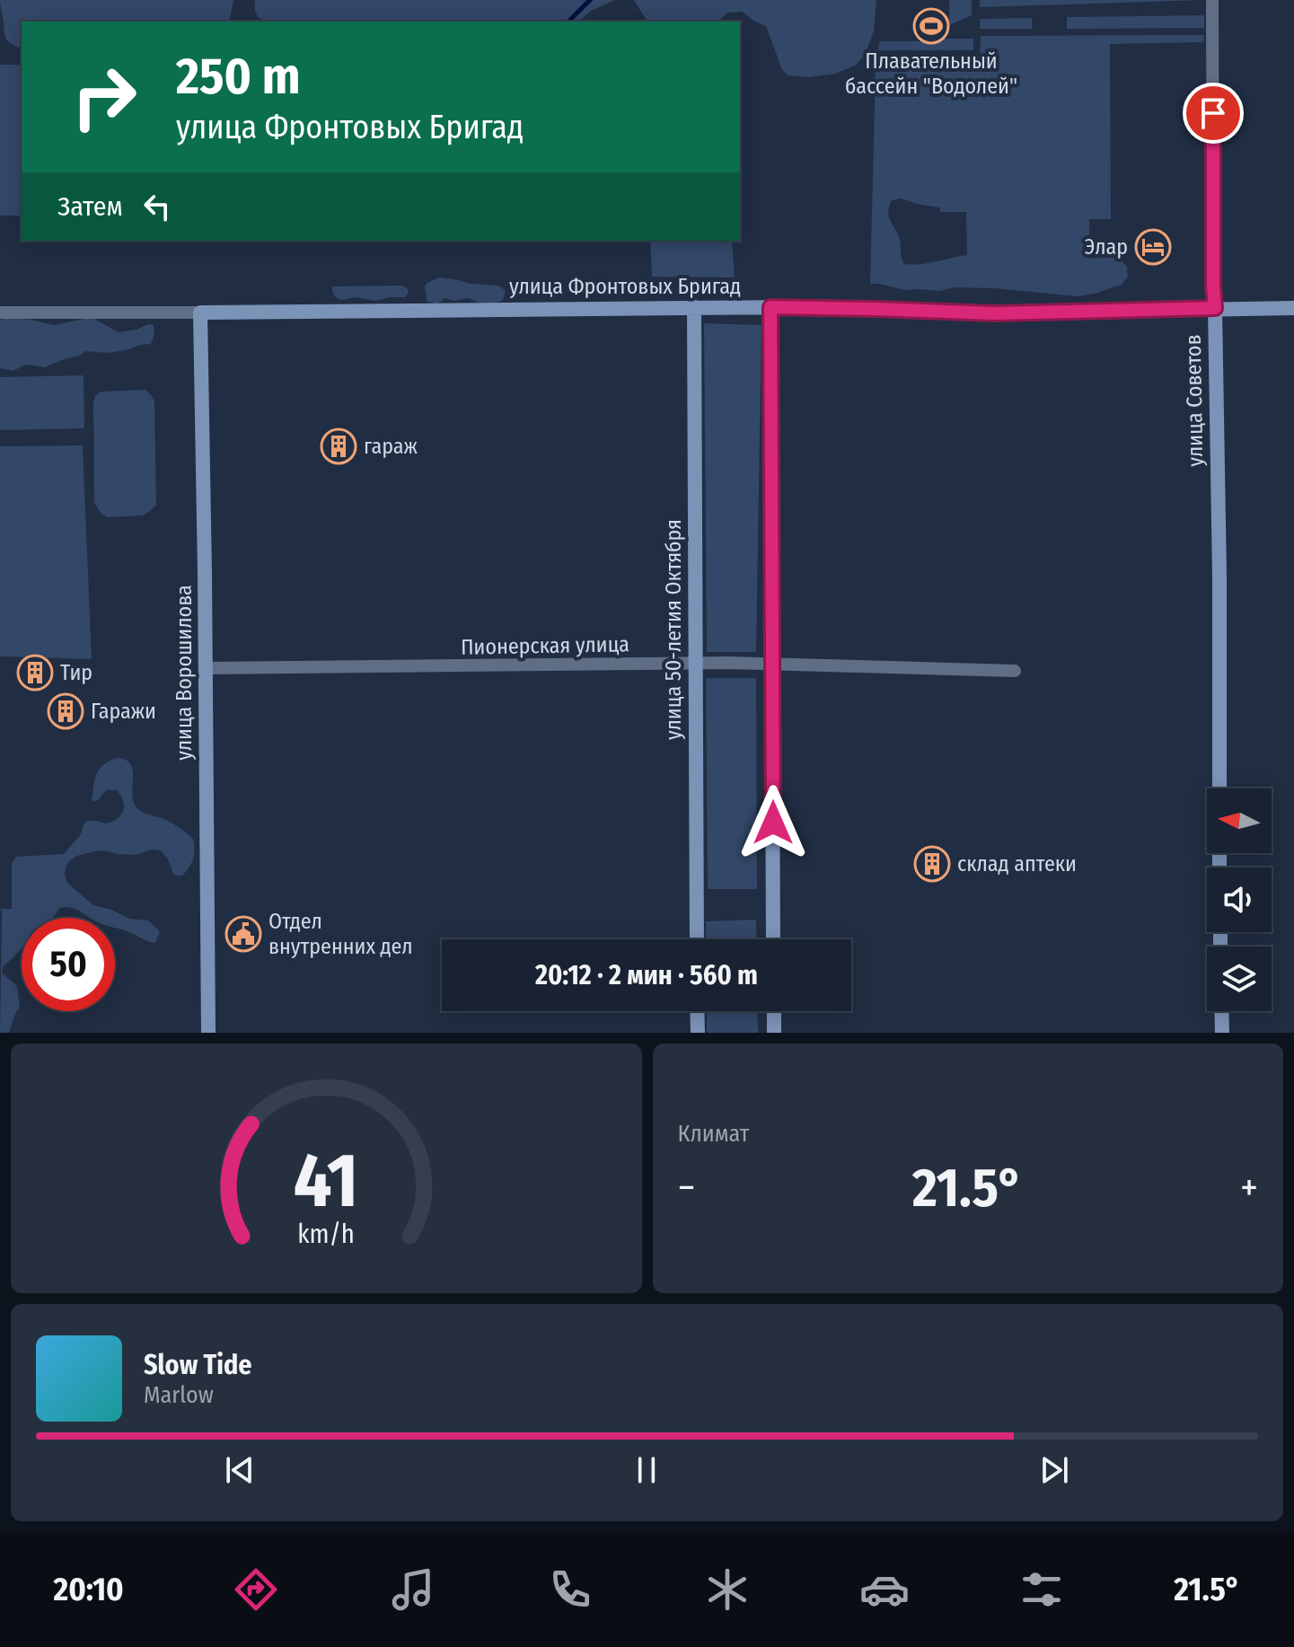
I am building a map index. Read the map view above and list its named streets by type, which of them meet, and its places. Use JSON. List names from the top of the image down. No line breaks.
{"streets":{"main road":["улица Фронтовых Бригад","улица Советов","улица 50-летия Октября","улица Ворошилова"],"street":["Пионерская улица"]},"crossings":[["улица Фронтовых Бригад","улица Советов"],["улица Фронтовых Бригад","улица 50-летия Октября"],["улица Фронтовых Бригад","улица Ворошилова"],["улица 50-летия Октября","Пионерская улица"],["Пионерская улица","улица Ворошилова"]],"places":{"sports":["Плавательный бассейн \"Водолей\""],"hotel":["Элар"],"building":["гараж","Тир","Гаражи","склад аптеки"],"public building":["Отдел внутренних дел"]},"north":"left","page":{"turn":["250 m","улица Фронтовых Бригад"],"then":"Затем","limit":"50","trip":"20:12 · 2 мин · 560 m","tile":"Климат","heat":["−","21.5°","+"],"song":["Slow Tide","Marlow"],"tabs":["20:10","21.5°"],"gauge":["41","km/h"]}}
